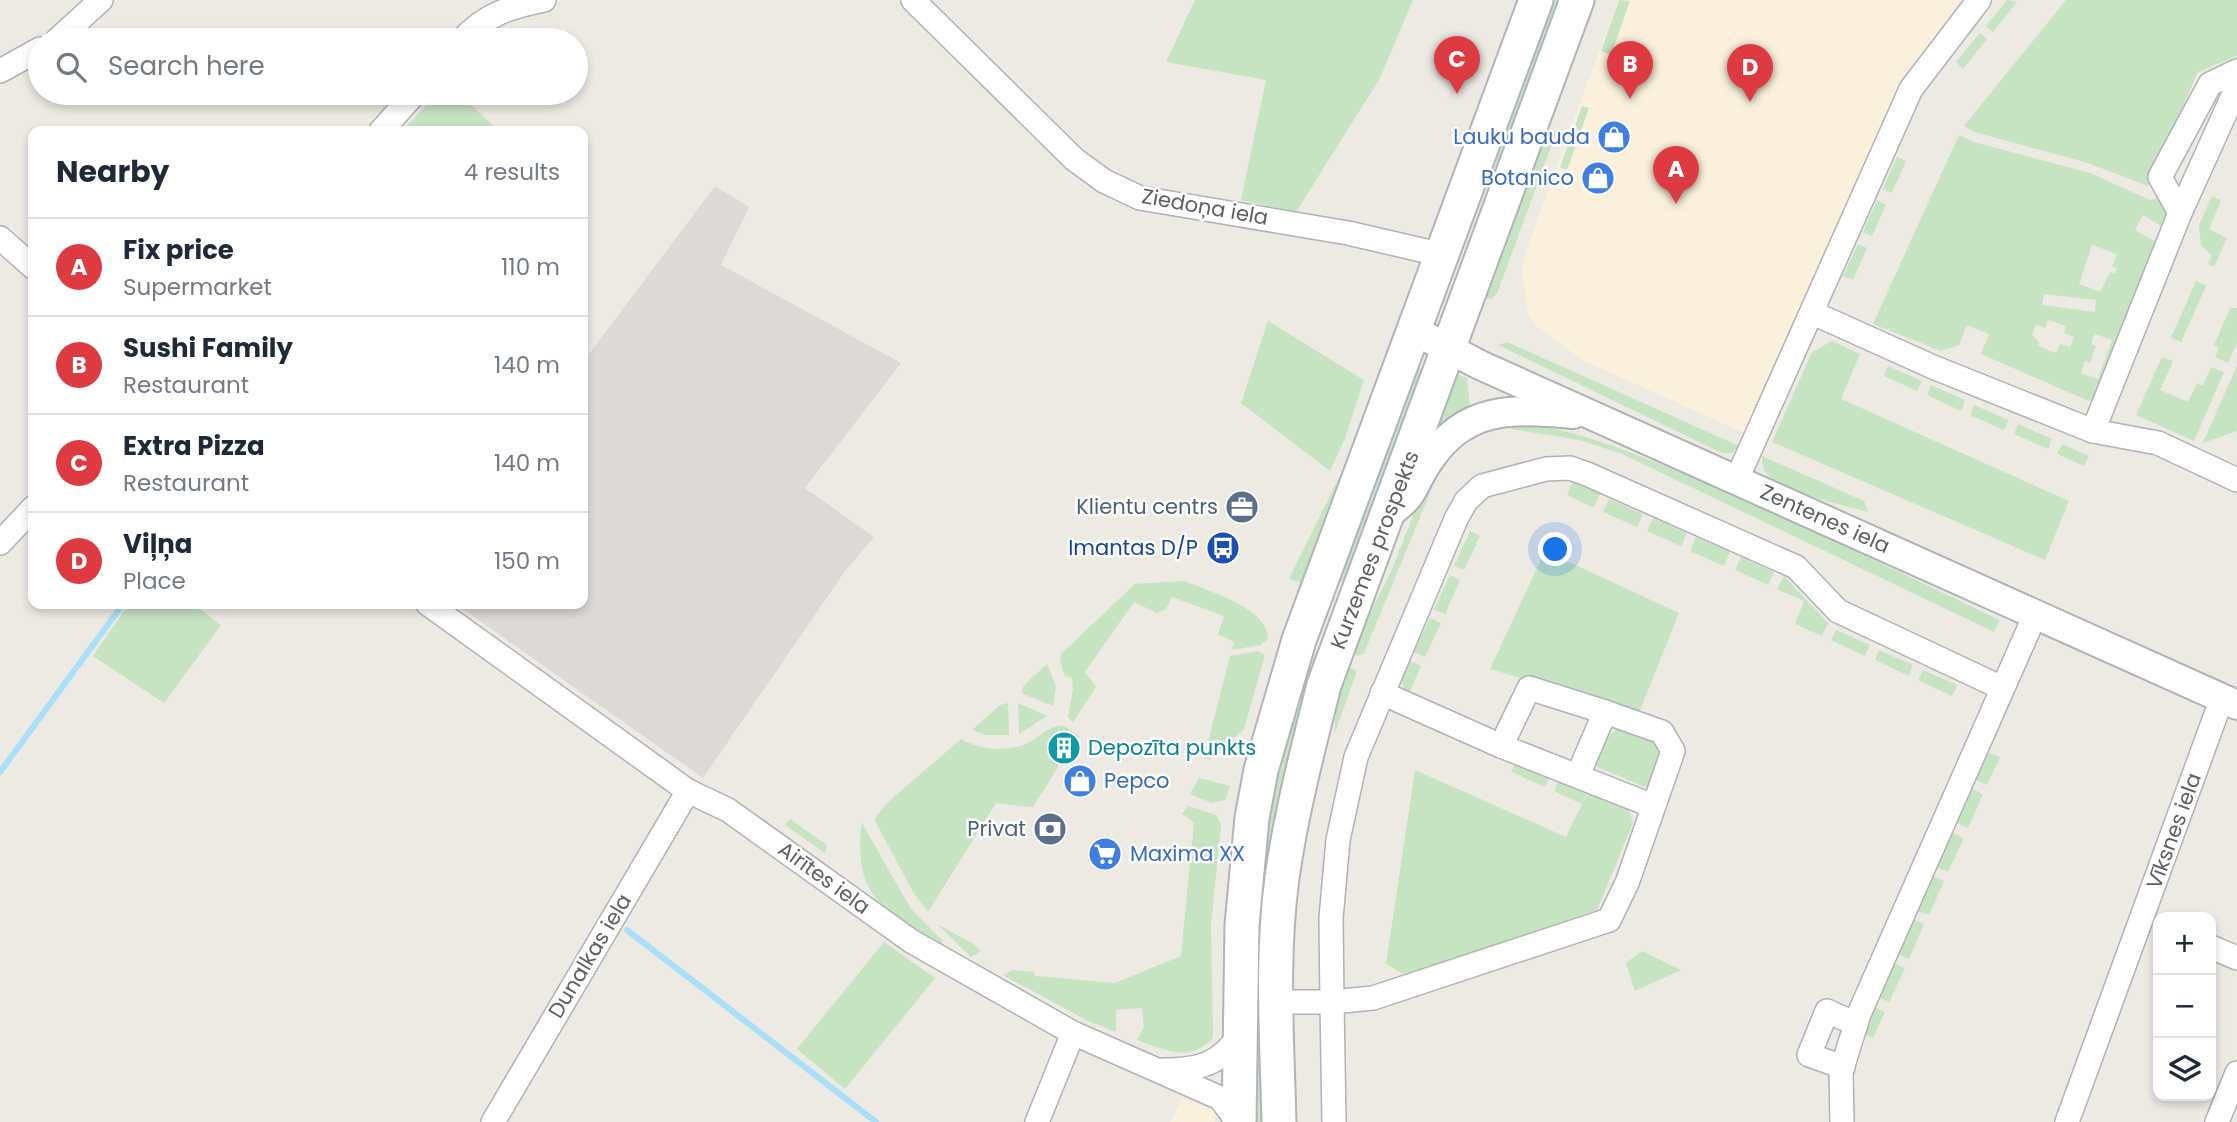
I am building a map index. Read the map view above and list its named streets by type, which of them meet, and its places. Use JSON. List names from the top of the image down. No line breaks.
{"streets":{"main road":["Kurzemes prospekts"],"street":["Ziedoņa iela","Zentenes iela","Vīksnes iela","Airītes iela","Dunalkas iela"]},"crossings":[["Ziedoņa iela","Kurzemes prospekts"],["Zentenes iela","Kurzemes prospekts"],["Zentenes iela","Vīksnes iela"],["Kurzemes prospekts","Airītes iela"],["Airītes iela","Dunalkas iela"]],"places":{"shop":["Lauku bauda","Botanico","Pepco"],"office":["Klientu centrs"],"bus stop":["Imantas D/P"],"building":["Depozīta punkts"],"bank":["Privat"],"supermarket":["Maxima XX"]},"page":{"search":"Search here","pins":["C","B","D","A"],"heading":["Nearby","4 results"],"list":[{"mark":"A","name":"Fix price","note":"Supermarket","value":"110 m"},{"mark":"B","name":"Sushi Family","note":"Restaurant","value":"140 m"},{"mark":"C","name":"Extra Pizza","note":"Restaurant","value":"140 m"},{"mark":"D","name":"Viļņa","note":"Place","value":"150 m"}],"map_buttons":["+","−"]}}
